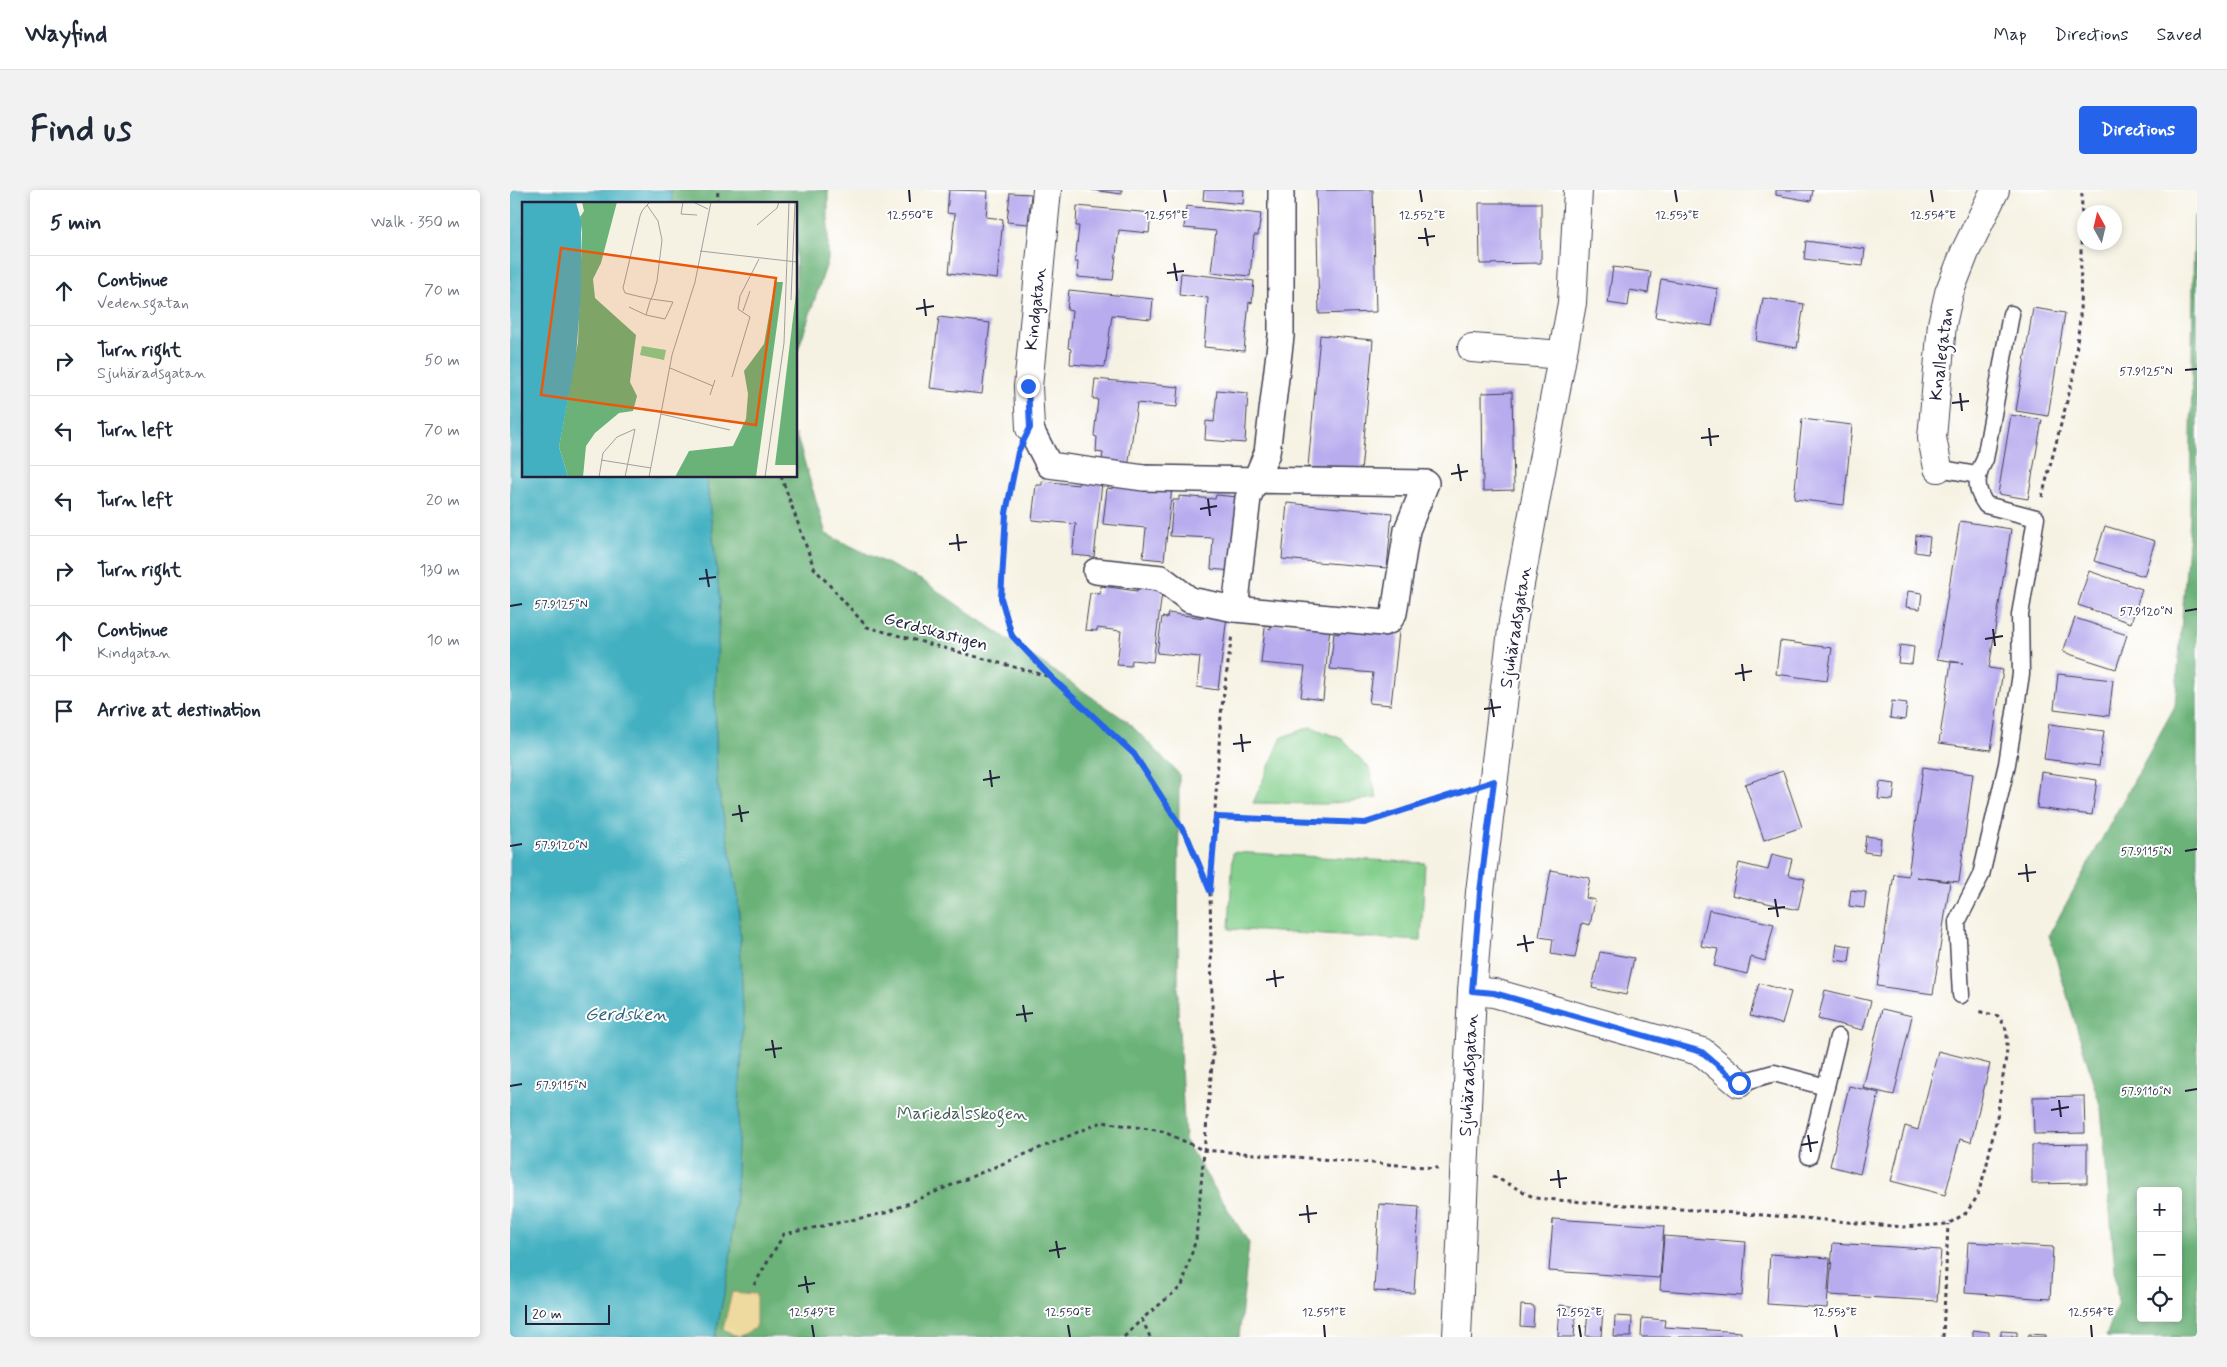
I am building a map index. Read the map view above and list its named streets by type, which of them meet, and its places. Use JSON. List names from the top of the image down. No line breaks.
{"streets":{"street":["Kindgatan","Knallegatan","Sjuhäradsgatan"],"path":["Gerdskastigen"]},"water":["Gerdsken"],"parks":["Mariedalsskogen"],"scale_bar":"20 m","north":"top","page":{"header":"Wayfind","nav":["Map","Directions","Saved"],"buttons":"Directions","title":"Find us","heading":["5 min","Walk · 350 m"],"list":[["Continue","Vedensgatan","70 m"],["Turn right","Sjuhäradsgatan","50 m"],["Turn left","70 m"],["Turn left","20 m"],["Turn right","130 m"],["Continue","Kindgatan","10 m"],"Arrive at destination"],"map_buttons":["+","−"],"scale":"20 m"},"coordinates":["12.550°E","12.551°E","12.552°E","12.553°E","12.554°E","57.9125°N","57.9120°N","57.9115°N","57.9110°N","12.549°E"]}
